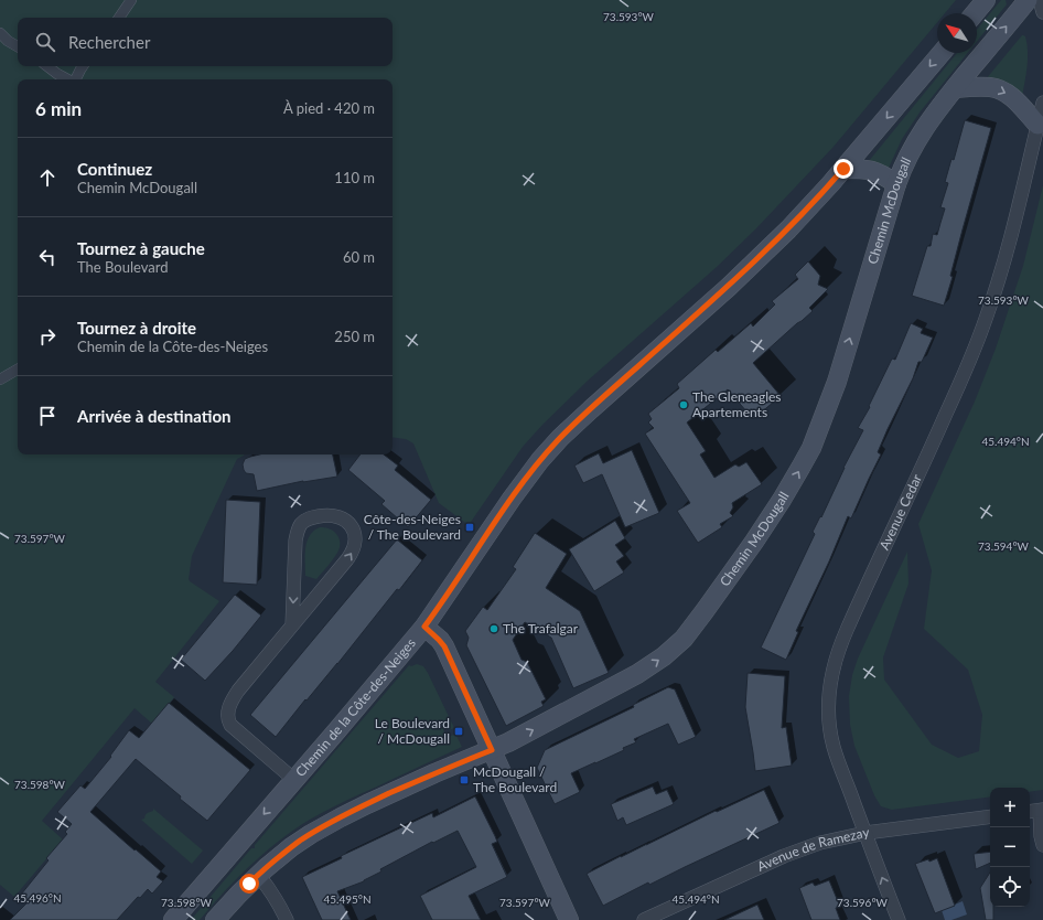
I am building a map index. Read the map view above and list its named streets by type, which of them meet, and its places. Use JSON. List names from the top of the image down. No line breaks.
{"streets":{"main road":["Chemin McDougall","Chemin de la Côte-des-Neiges"],"street":["Avenue Cedar","Avenue de Ramezay"]},"crossings":[["Avenue Cedar","Avenue de Ramezay"]],"one_way":["Chemin McDougall"],"places":{"other":["The Gleneagles Apartements","The Trafalgar"],"transit":["Côte-des-Neiges / The Boulevard","Le Boulevard / McDougall","McDougall / The Boulevard"]},"north":"top left","page":{"search":"Rechercher","heading":["6 min","À pied · 420 m"],"list":[["Continuez","Chemin McDougall","110 m"],["Tournez à gauche","The Boulevard","60 m"],["Tournez à droite","Chemin de la Côte-des-Neiges","250 m"],"Arrivée à destination"],"map_buttons":["+","−"]},"coordinates":["73.593°W","45.494°N","73.597°W","73.594°W","73.598°W","45.496°N","45.495°N","73.596°W"]}
